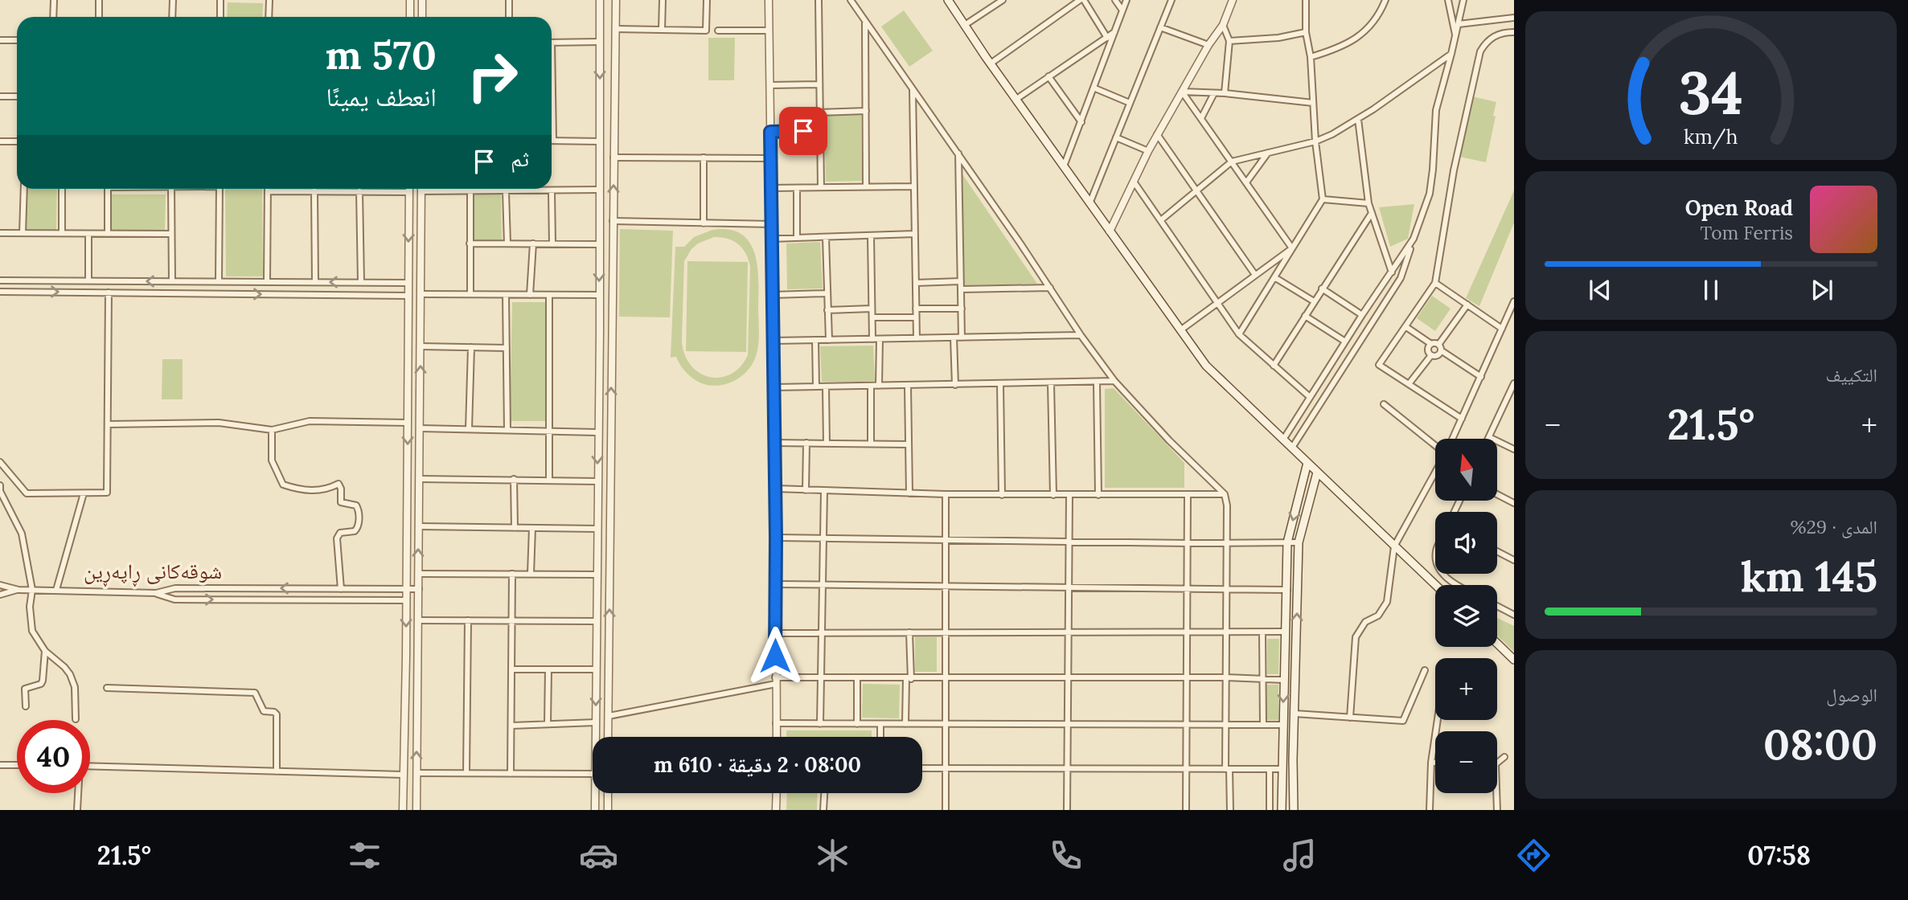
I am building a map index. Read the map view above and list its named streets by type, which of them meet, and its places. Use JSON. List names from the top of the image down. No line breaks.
{"districts":["شوقەکانی ڕاپەڕین"],"north":"top","page":{"turn":["570 m","انعطف يمينًا"],"then":"ثم","song":["Open Road","Tom Ferris"],"tile":["التكييف",["المدى · 29%","145 km"],["الوصول","08:00"]],"heat":["−","21.5°","+"],"map_buttons":["+","−"],"limit":"40","trip":"08:00 · 2 دقيقة · 610 m","tabs":["07:58","21.5°"],"gauge":["34","km/h"]}}
